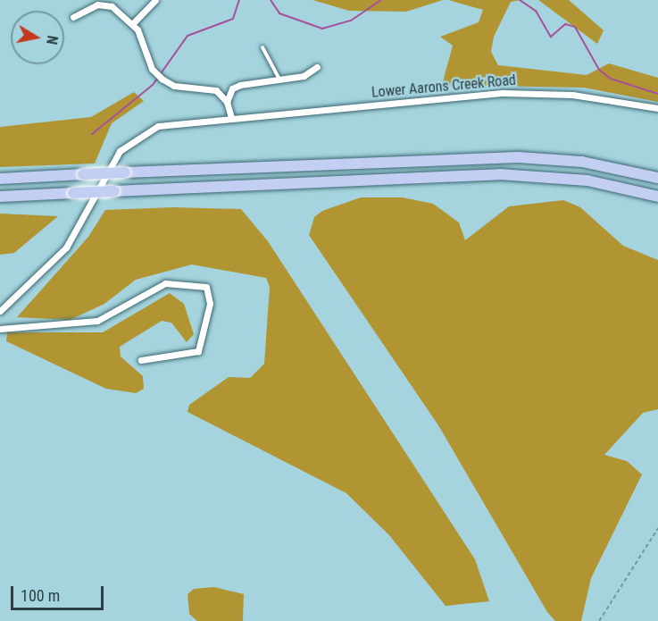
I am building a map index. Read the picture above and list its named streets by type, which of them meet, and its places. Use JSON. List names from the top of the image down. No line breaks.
{"streets":{"street":["Lower Aarons Creek Road"]},"scale_bar":"100 m","north":"right"}
